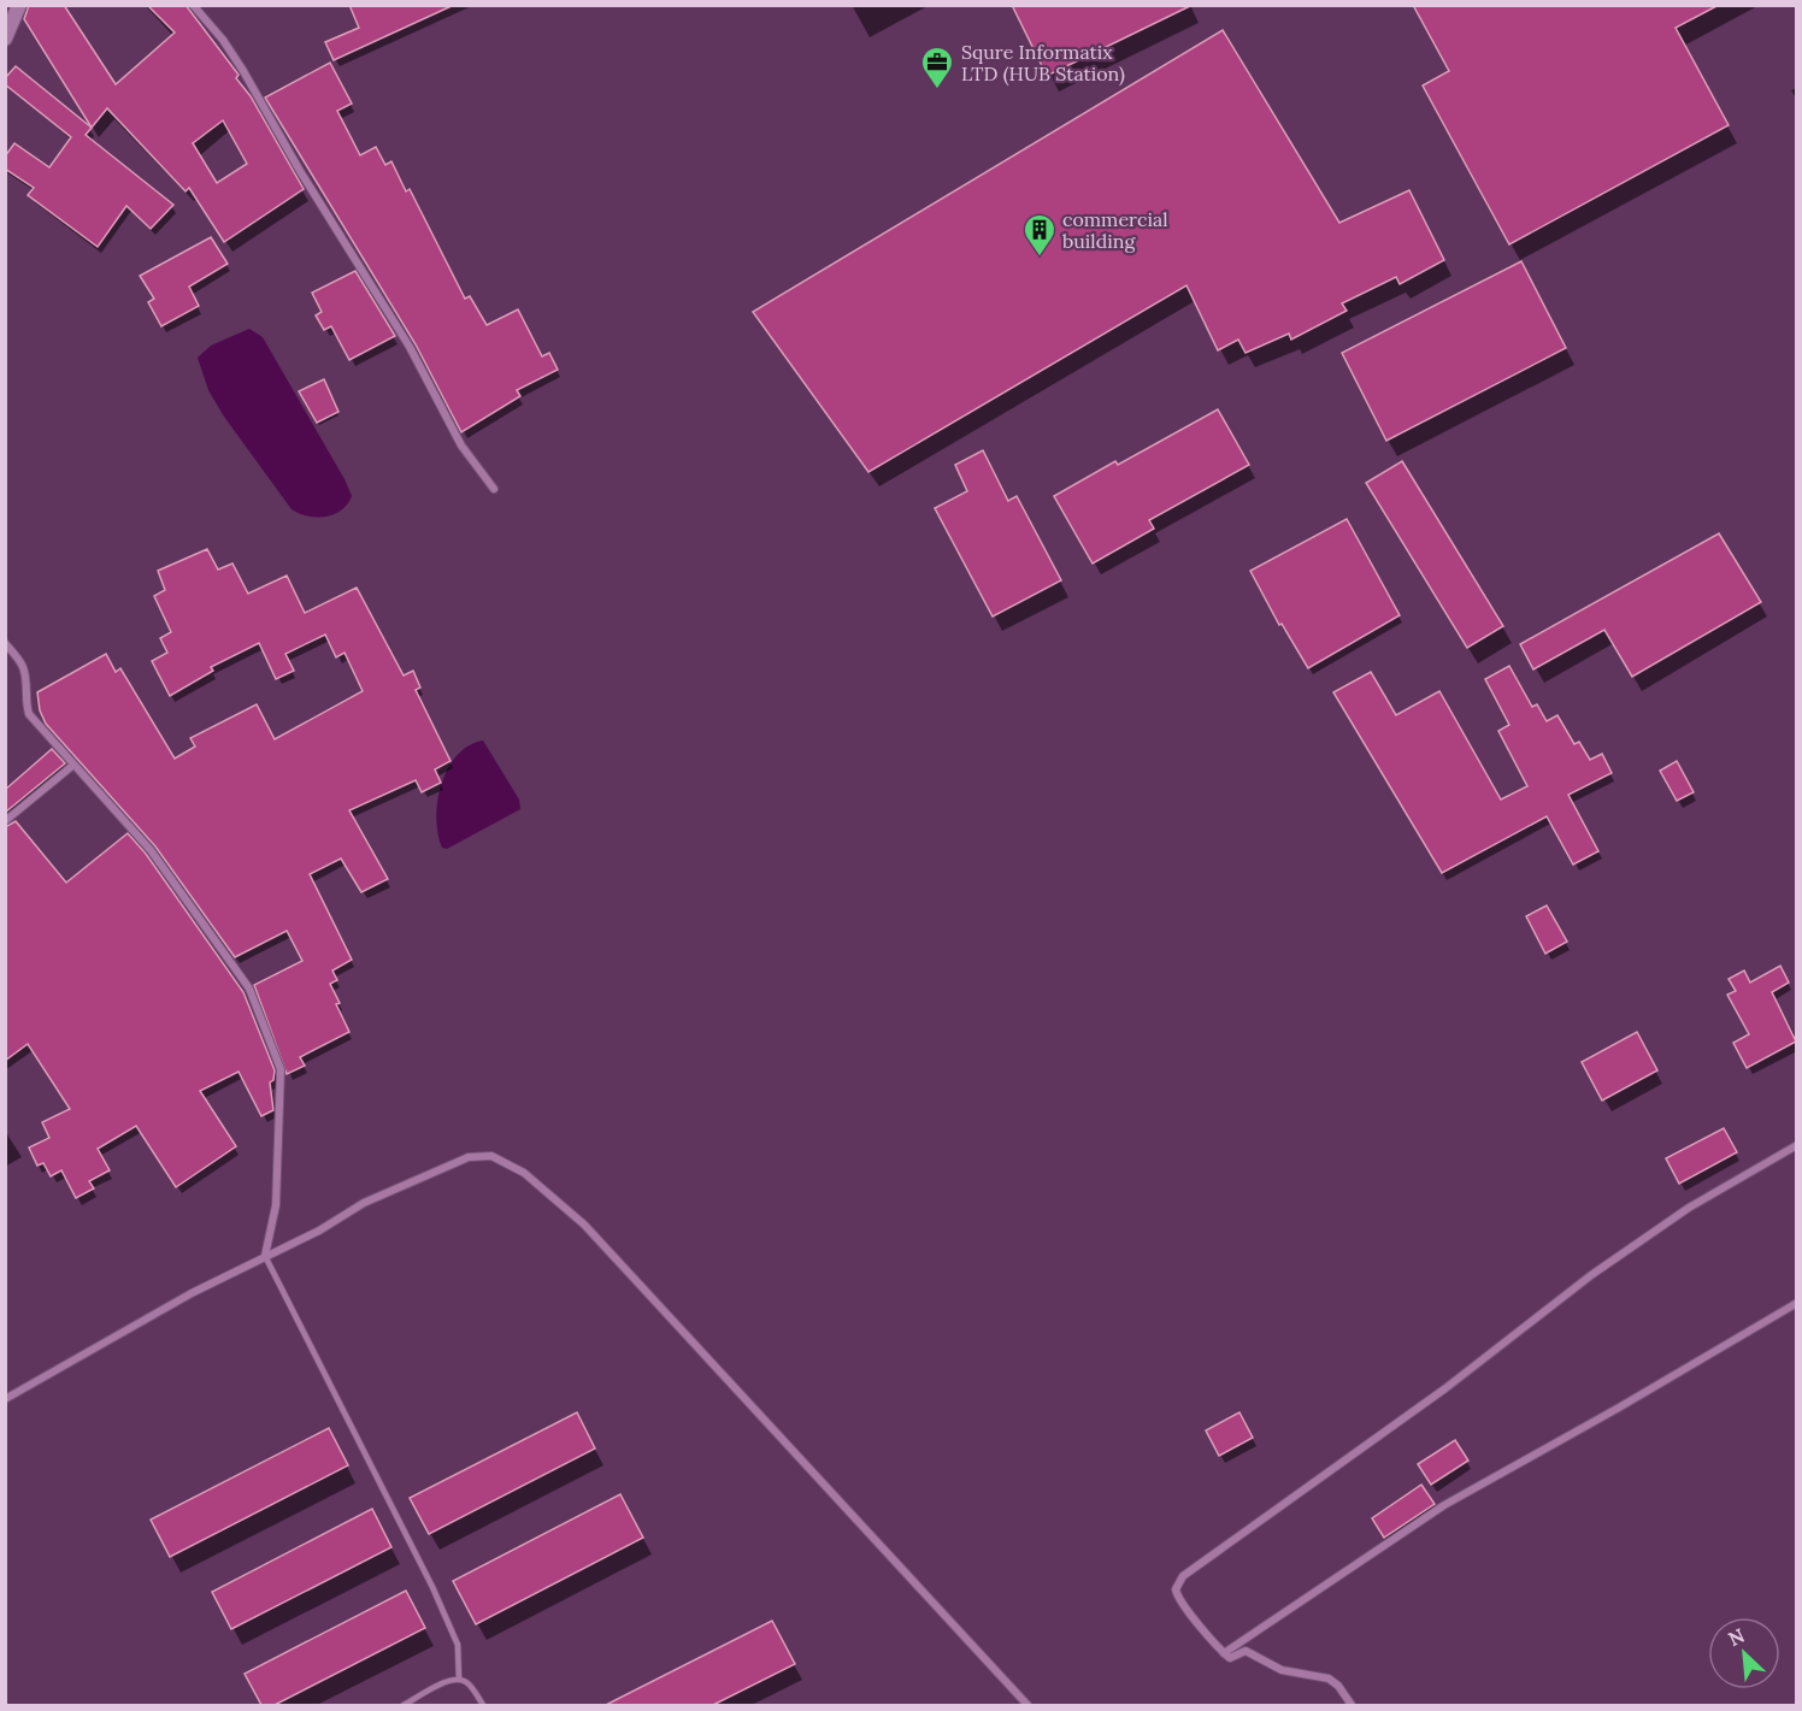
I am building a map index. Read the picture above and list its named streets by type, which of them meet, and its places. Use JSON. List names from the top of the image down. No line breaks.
{"places":{"office":["Squre Informatix LTD (HUB Station)"],"building":["commercial building"]},"north":"top left"}
